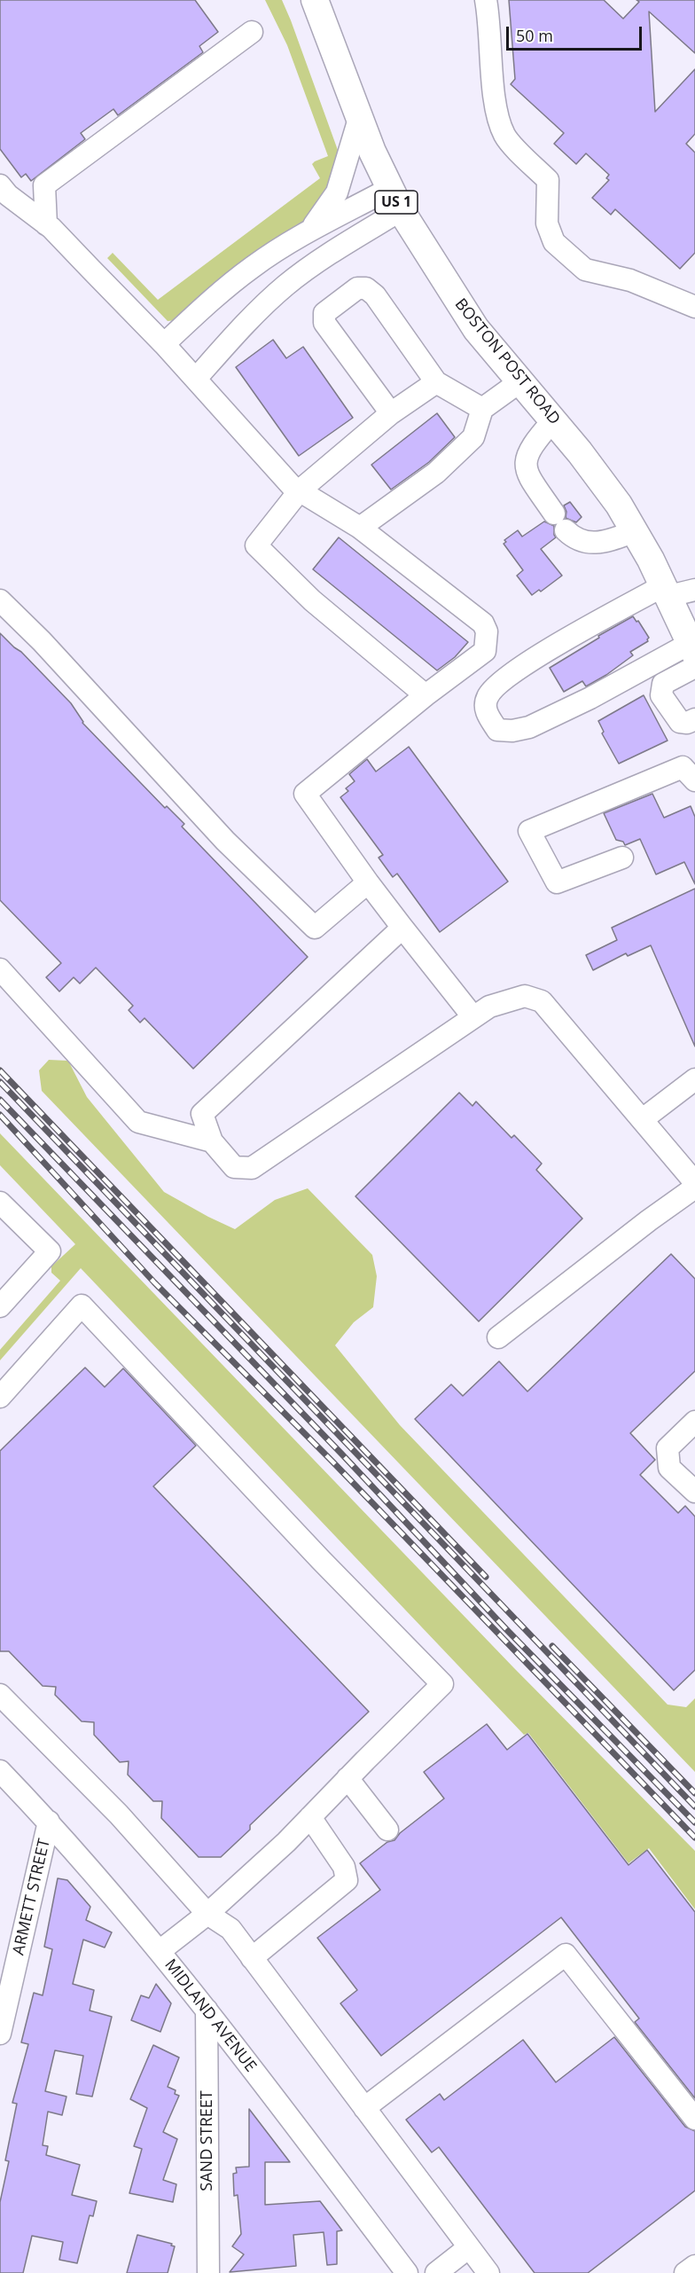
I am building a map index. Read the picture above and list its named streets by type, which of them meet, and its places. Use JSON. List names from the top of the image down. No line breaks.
{"streets":{"main road":["US 1","BOSTON POST ROAD"],"street":["ARMETT STREET","MIDLAND AVENUE","SAND STREET"]},"crossings":[["ARMETT STREET","MIDLAND AVENUE"],["MIDLAND AVENUE","SAND STREET"]],"scale_bar":"50 m"}
